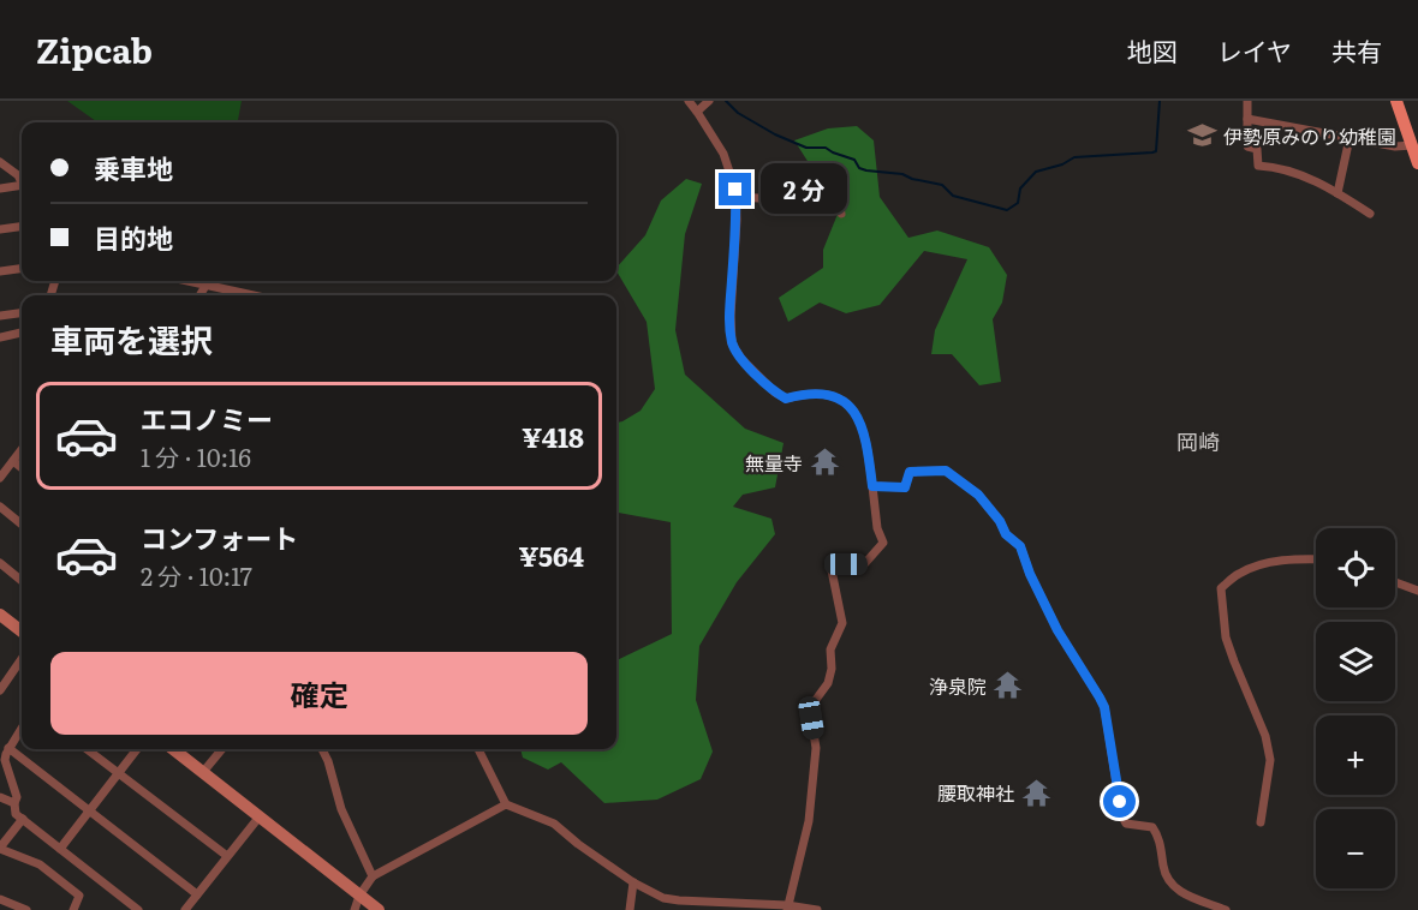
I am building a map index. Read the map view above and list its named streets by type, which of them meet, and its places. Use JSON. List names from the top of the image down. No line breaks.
{"districts":["岡崎"],"places":{"school or university":["伊勢原みのり幼稚園"],"temple":["無量寺","浄泉院","腰取神社"]},"page":{"header":"Zipcab","nav":["地図","レイヤ","共有"],"banner":["乗車地","目的地"],"bubble":"2 分","heading":"車両を選択","list":[{"name":"エコノミー","note":"1 分 · 10:16","value":"¥418"},{"name":"コンフォート","note":"2 分 · 10:17","value":"¥564"}],"map_buttons":["+","−"],"buttons":"確定"}}
